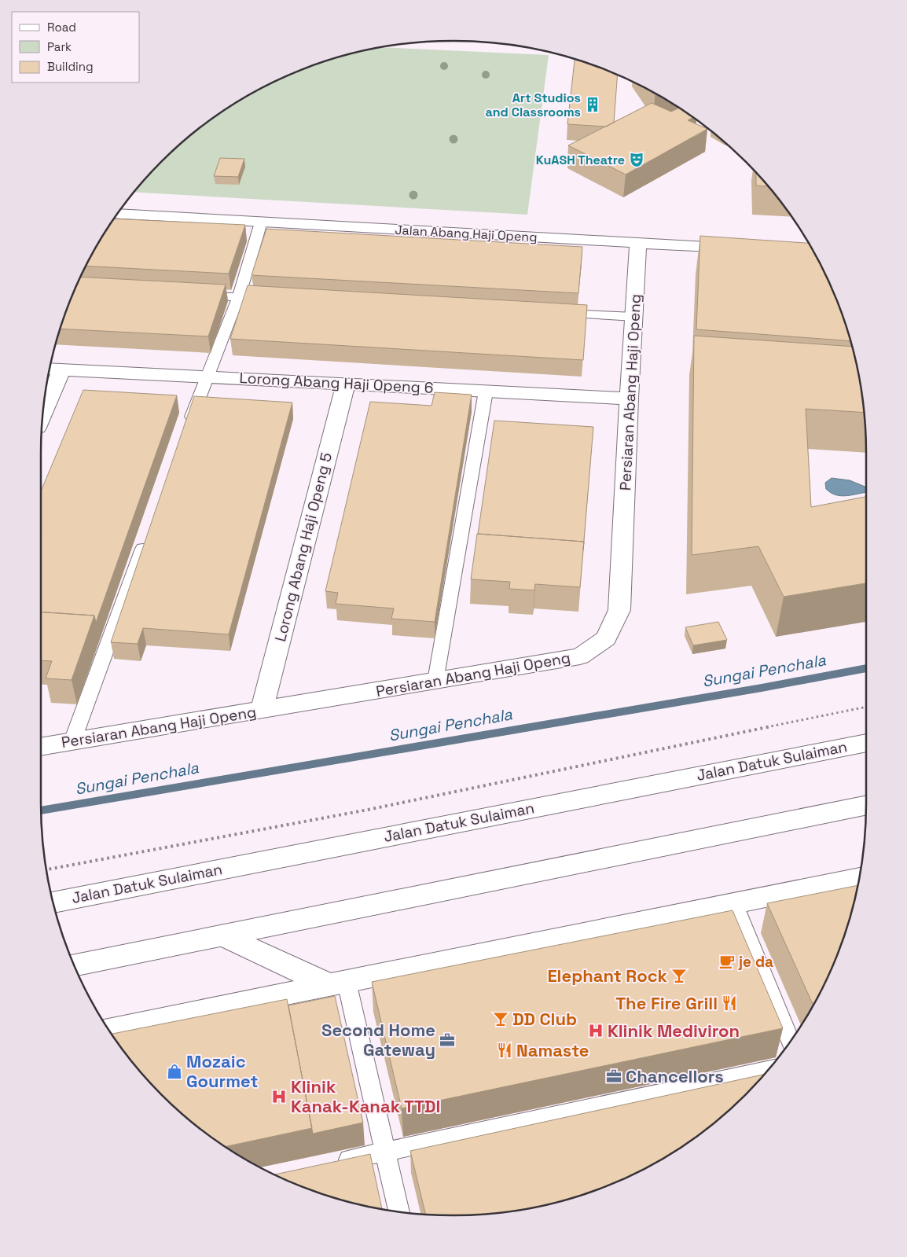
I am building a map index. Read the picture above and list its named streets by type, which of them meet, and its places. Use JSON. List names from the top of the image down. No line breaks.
{"streets":{"street":["Jalan Abang Haji Openg","Lorong Abang Haji Openg 6","Persiaran Abang Haji Openg","Lorong Abang Haji Openg 5","Jalan Datuk Sulaiman"]},"crossings":[["Jalan Abang Haji Openg","Persiaran Abang Haji Openg"],["Lorong Abang Haji Openg 6","Persiaran Abang Haji Openg"],["Lorong Abang Haji Openg 6","Lorong Abang Haji Openg 5"],["Persiaran Abang Haji Openg","Lorong Abang Haji Openg 5"]],"water":["Sungai Penchala"],"places":{"building":["Art Studios and Classrooms"],"theatre":["KuASH Theatre"],"cafe":["je da"],"bar":["Elephant Rock","DD Club"],"restaurant":["The Fire Grill","Namaste"],"hospital":["Klinik Mediviron","Klinik Kanak-Kanak TTDI"],"office":["Second Home Gateway","Chancellors"],"shop":["Mozaic Gourmet"]},"legend":["Road","Park","Building"]}
